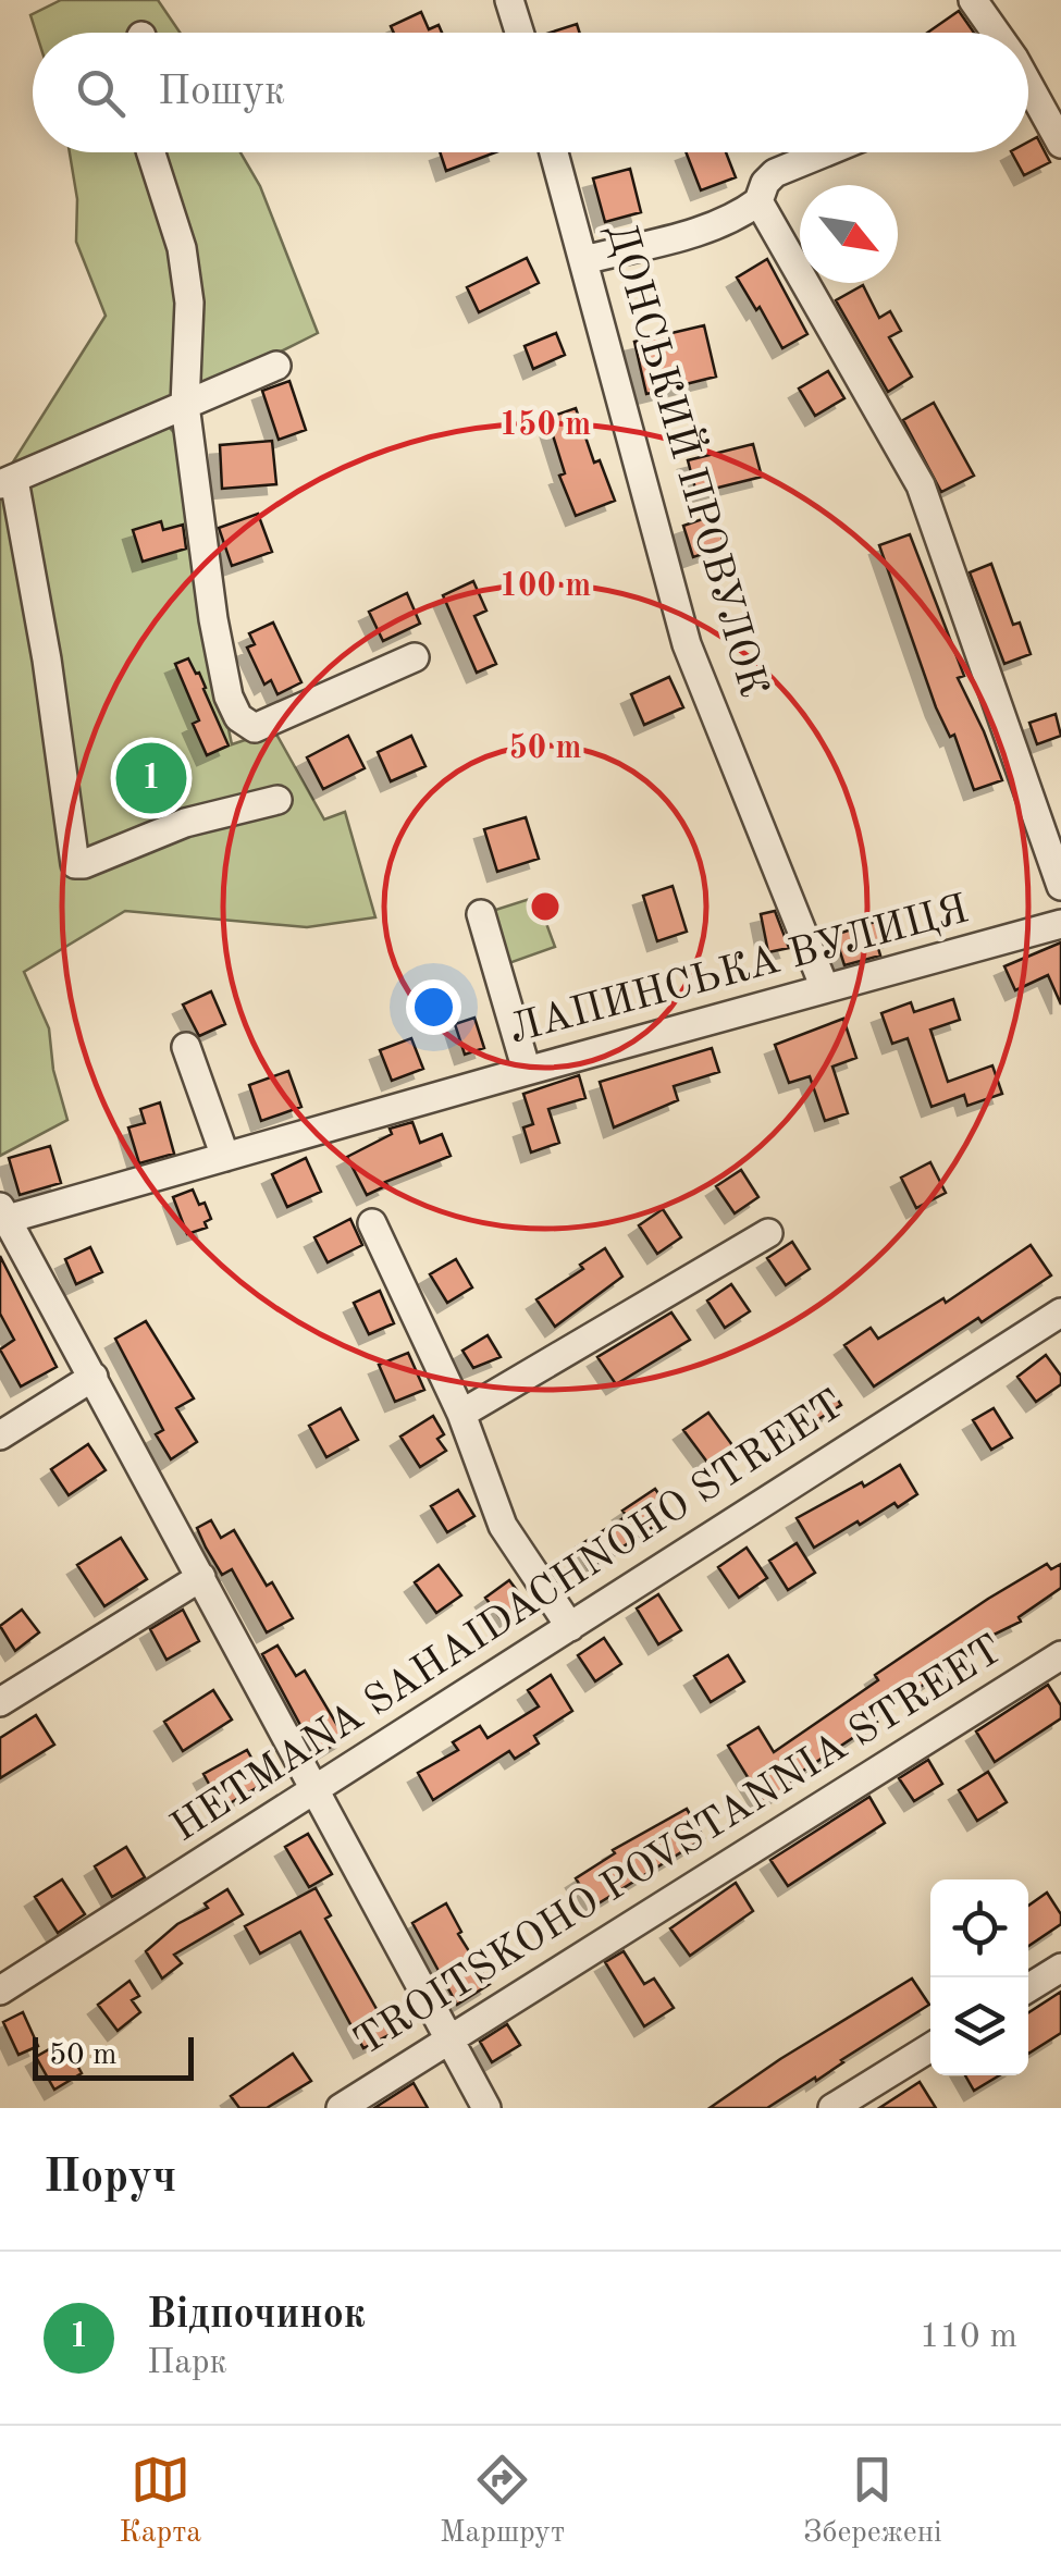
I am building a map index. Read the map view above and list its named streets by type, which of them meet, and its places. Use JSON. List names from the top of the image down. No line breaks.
{"streets":{"street":["ДОНСЬКИЙ ПРОВУЛОК","ЛАПИНСЬКА ВУЛИЦЯ","HETMANA SAHAIDACHNOHO STREET","TROITSKOHO POVSTANNIA STREET"]},"crossings":[["ДОНСЬКИЙ ПРОВУЛОК","ЛАПИНСЬКА ВУЛИЦЯ"]],"scale_bar":"50 m","north":"bottom right","page":{"search":"Пошук","pins":"1","scale":"50 m","heading":"Поруч","list":[{"mark":"1","name":"Відпочинок","note":"Парк","value":"110 m"}],"nav":["Карта","Маршрут","Збережені"]},"rings":["150 m","100 m","50 m"]}
